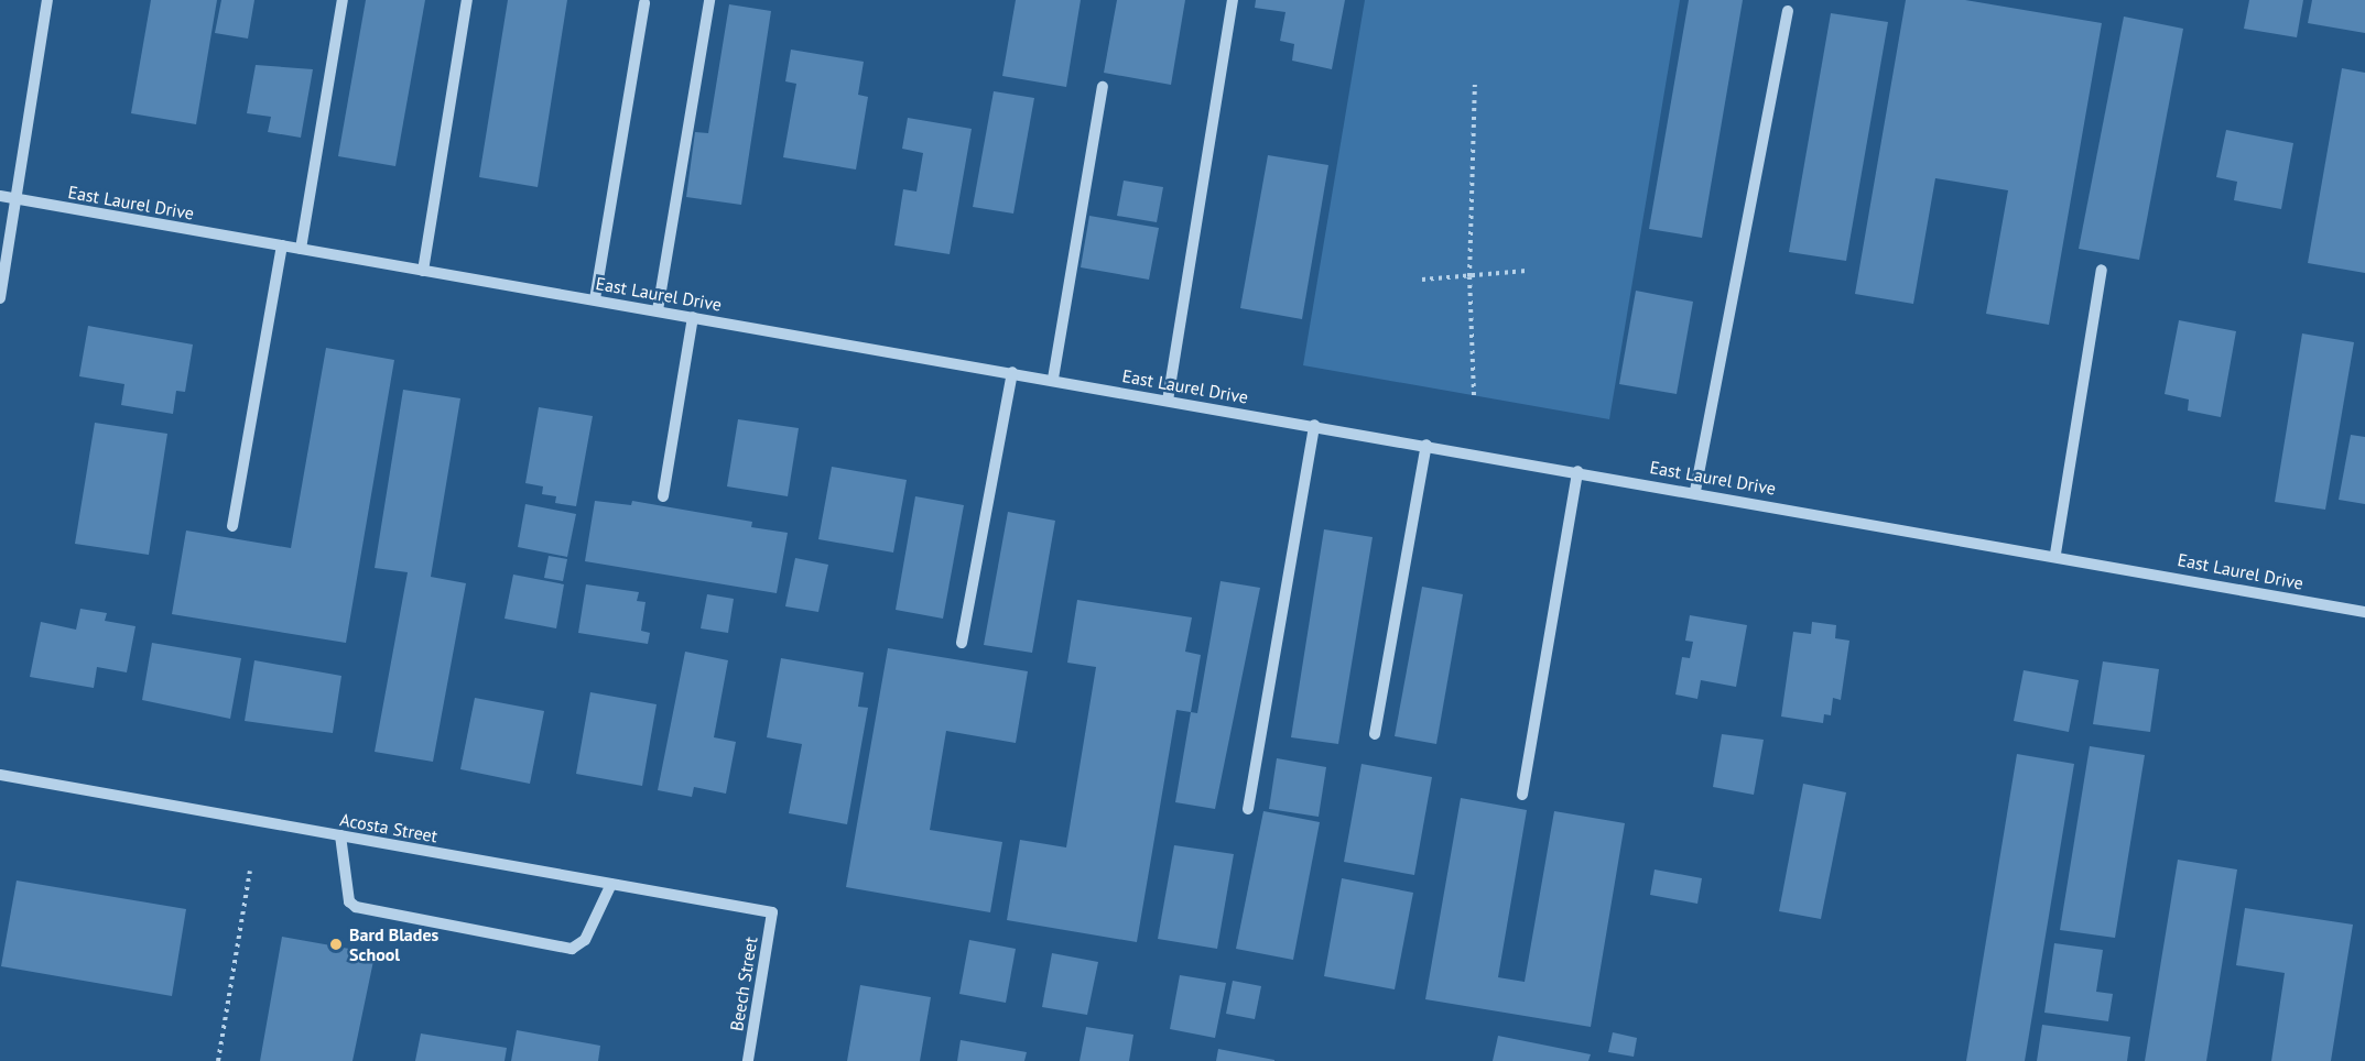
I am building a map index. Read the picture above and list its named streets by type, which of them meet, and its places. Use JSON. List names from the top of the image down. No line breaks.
{"streets":{"street":["East Laurel Drive","Acosta Street","Beech Street"]},"crossings":[["Acosta Street","Beech Street"]],"places":["Bard Blades School"]}
